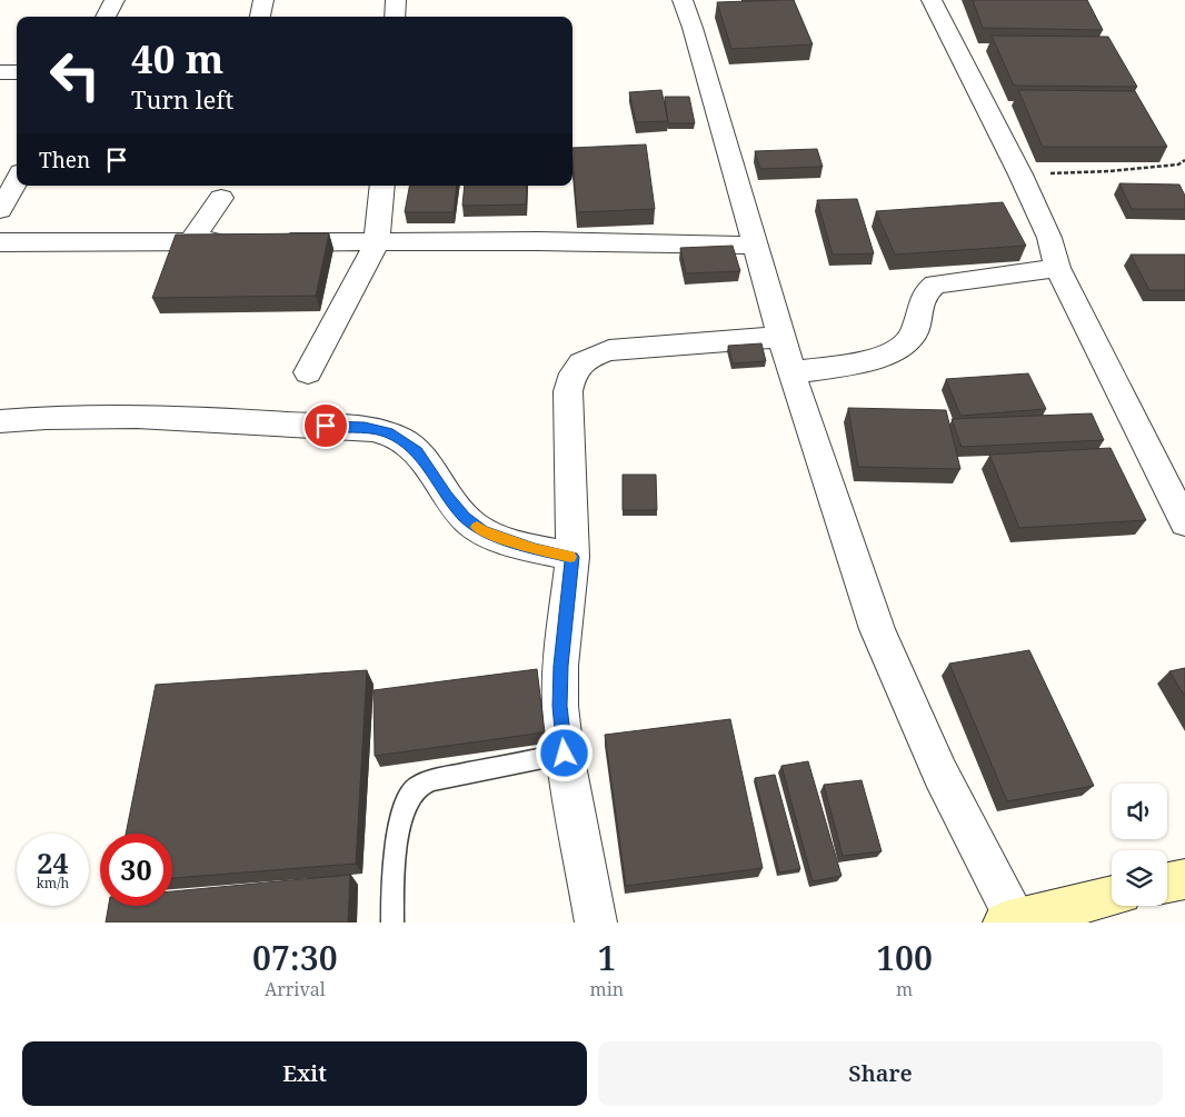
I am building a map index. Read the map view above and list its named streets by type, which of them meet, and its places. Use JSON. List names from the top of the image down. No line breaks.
{"page":{"turn":["40 m","Turn left"],"then":"Then","speed":"24 km/h","limit":"30","eta":["07:30","Arrival","1","min","100","m"],"buttons":["Exit","Share"]}}
